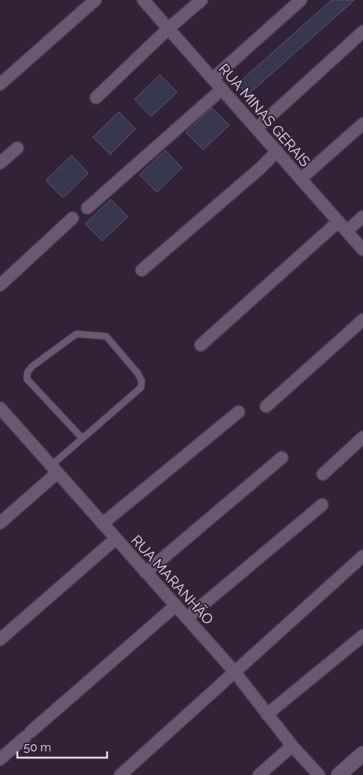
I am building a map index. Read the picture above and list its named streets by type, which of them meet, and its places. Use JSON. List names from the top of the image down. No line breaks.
{"streets":{"street":["RUA MINAS GERAIS","RUA MARANHÃO"]},"scale_bar":"50 m"}
